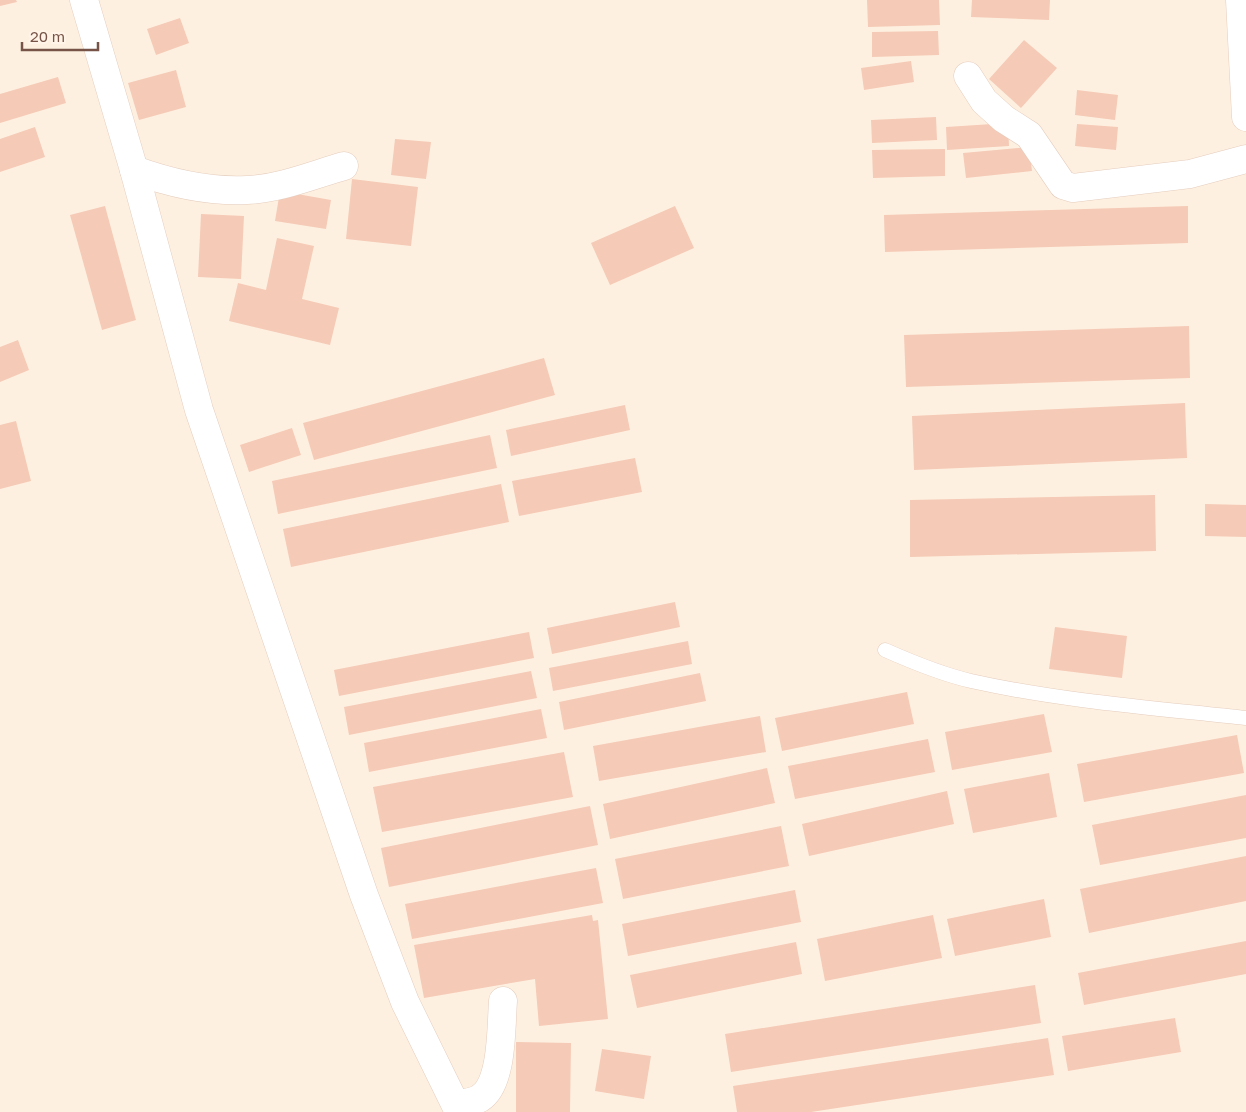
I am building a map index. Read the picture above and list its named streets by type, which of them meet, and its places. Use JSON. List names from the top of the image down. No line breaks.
{"scale_bar":"20 m"}
